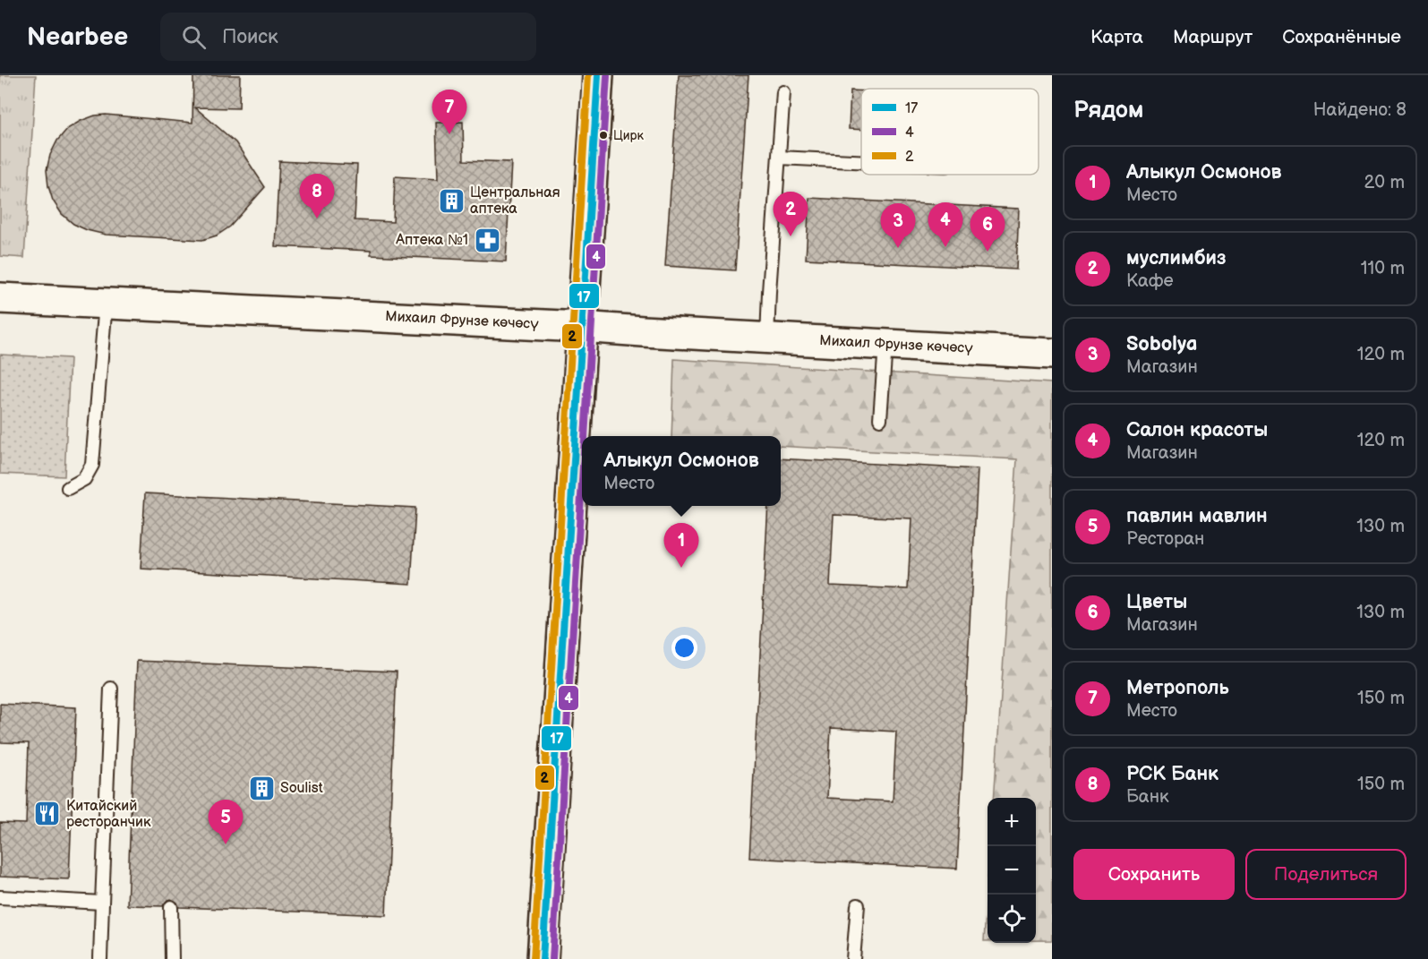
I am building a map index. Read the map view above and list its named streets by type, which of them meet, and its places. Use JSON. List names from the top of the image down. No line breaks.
{"streets":{"main road":["Михаил Фрунзе көчөсү"]},"places":{"other":["Цирк"],"building":["Центральная аптека","Soulist"],"pharmacy":["Аптека №1"],"restaurant":["Китайский ресторанчик"]},"lines":["transit line 17","transit line 2","transit line 4"],"legend":["17","4","2"],"page":{"header":"Nearbee","search":"Поиск","nav":["Карта","Маршрут","Сохранённые"],"heading":["Рядом","Найдено: 8"],"pins":["7","8","2","4","3","6","1","5"],"list":[{"mark":"1","name":"Алыкул Осмонов","note":"Место","value":"20 m"},{"mark":"2","name":"муслимбиз","note":"Кафе","value":"110 m"},{"mark":"3","name":"Sobolya","note":"Магазин","value":"120 m"},{"mark":"4","name":"Салон красоты","note":"Магазин","value":"120 m"},{"mark":"5","name":"павлин мавлин","note":"Ресторан","value":"130 m"},{"mark":"6","name":"Цветы","note":"Магазин","value":"130 m"},{"mark":"7","name":"Метрополь","note":"Место","value":"150 m"},{"mark":"8","name":"РСК Банк","note":"Банк","value":"150 m"}],"popup":["Алыкул Осмонов","Место"],"map_buttons":["+","−"],"buttons":["Сохранить","Поделиться"]}}
